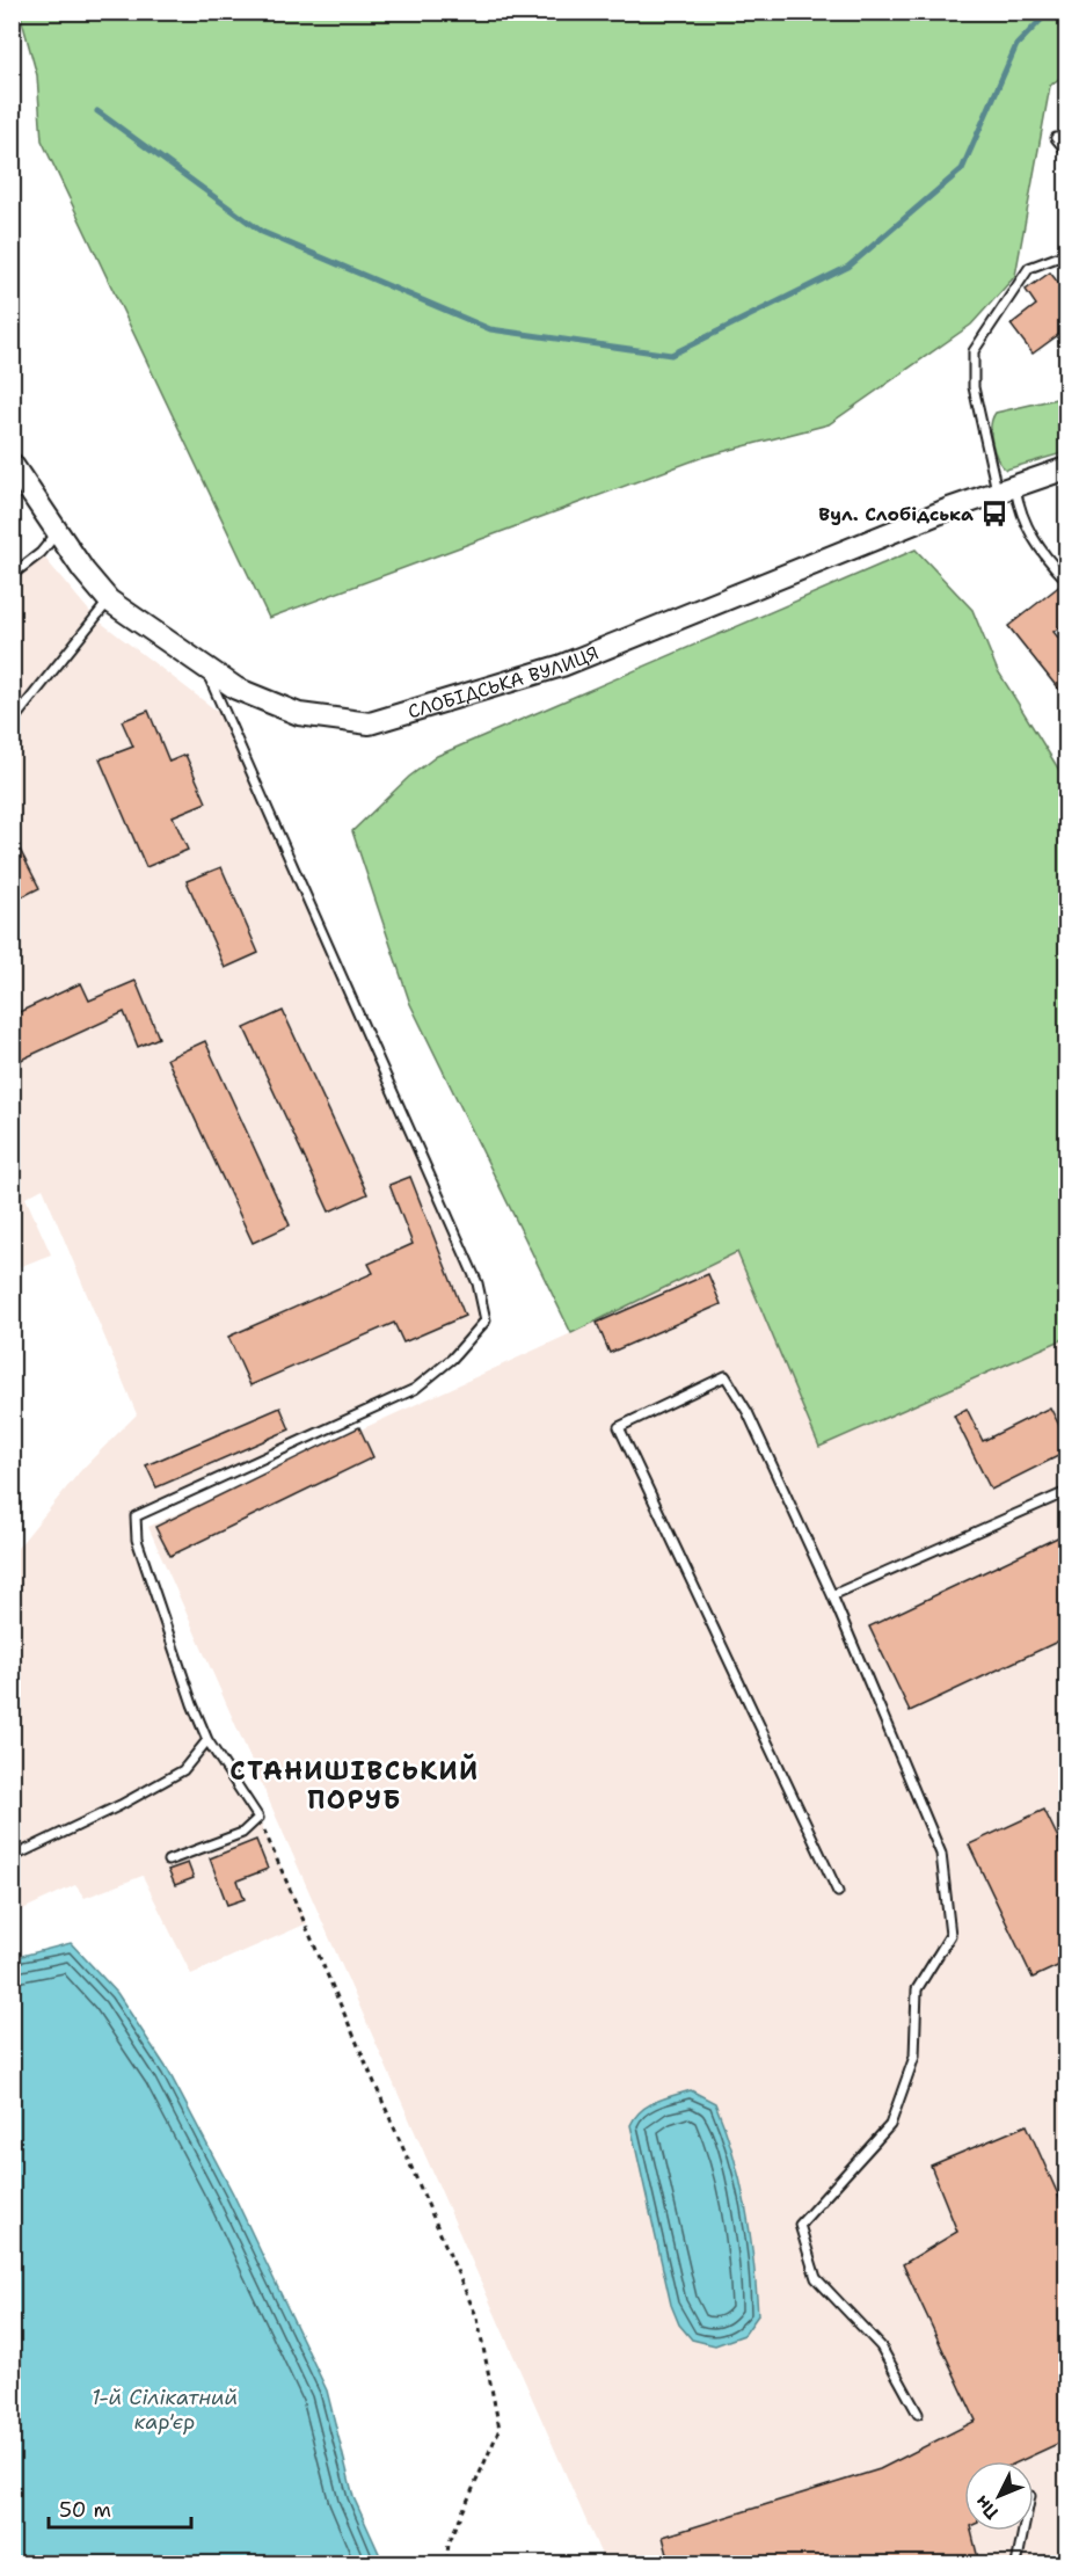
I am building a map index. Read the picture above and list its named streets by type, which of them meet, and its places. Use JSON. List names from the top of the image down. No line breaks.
{"streets":{"street":["СЛОБІДСЬКА ВУЛИЦЯ"]},"districts":["СТАНИШІВСЬКИЙ ПОРУБ"],"water":["1-й Сілікатний кар'єр"],"places":{"bus stop":["Вул. Слобідська"]},"scale_bar":"50 m","north":"bottom left"}
